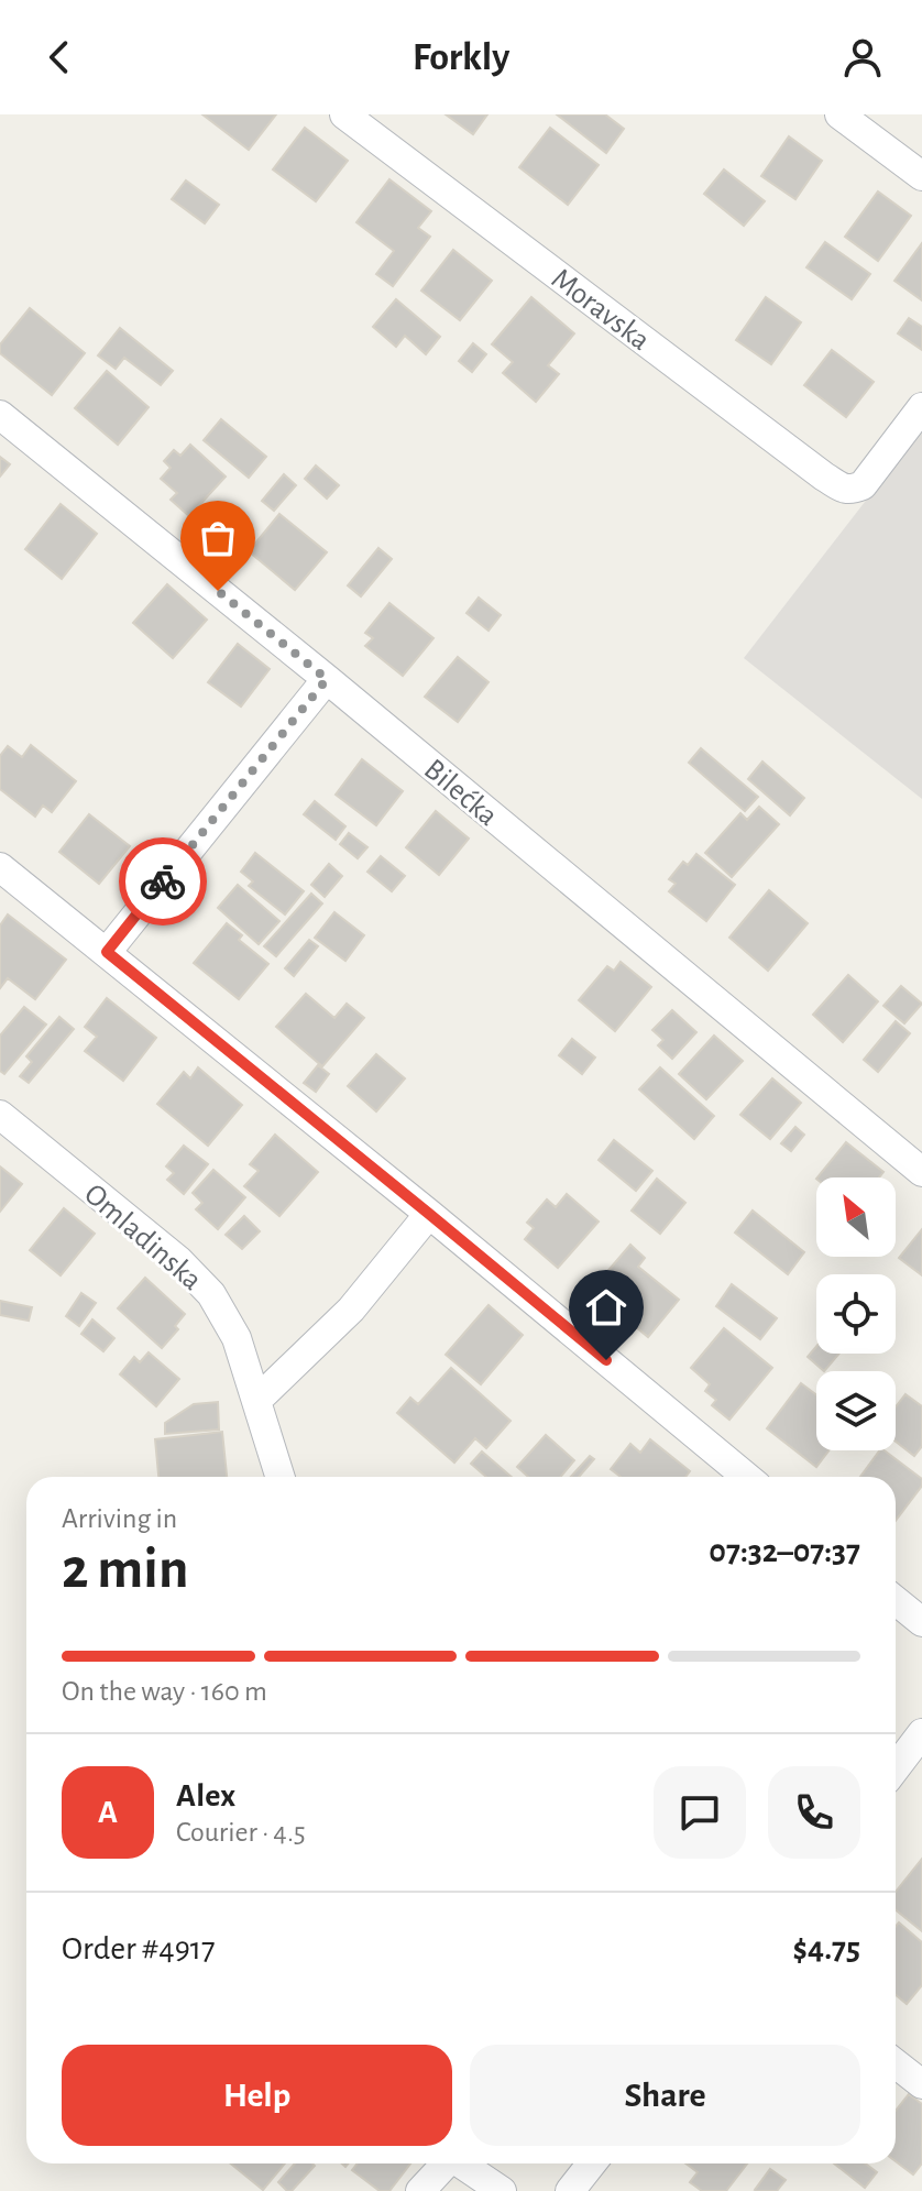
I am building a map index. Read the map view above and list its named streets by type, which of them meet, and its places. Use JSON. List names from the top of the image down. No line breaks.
{"streets":{"street":["Moravska","Bilećka","Omladinska"]},"north":"top left","page":{"header":"Forkly","heading":["2 min","Arriving in","07:32–07:37"],"panel":["Alex","Courier · 4.5","Order #4917","$4.75"],"bar":"On the way · 160 m","round":"A","buttons":["Help","Share"]}}
